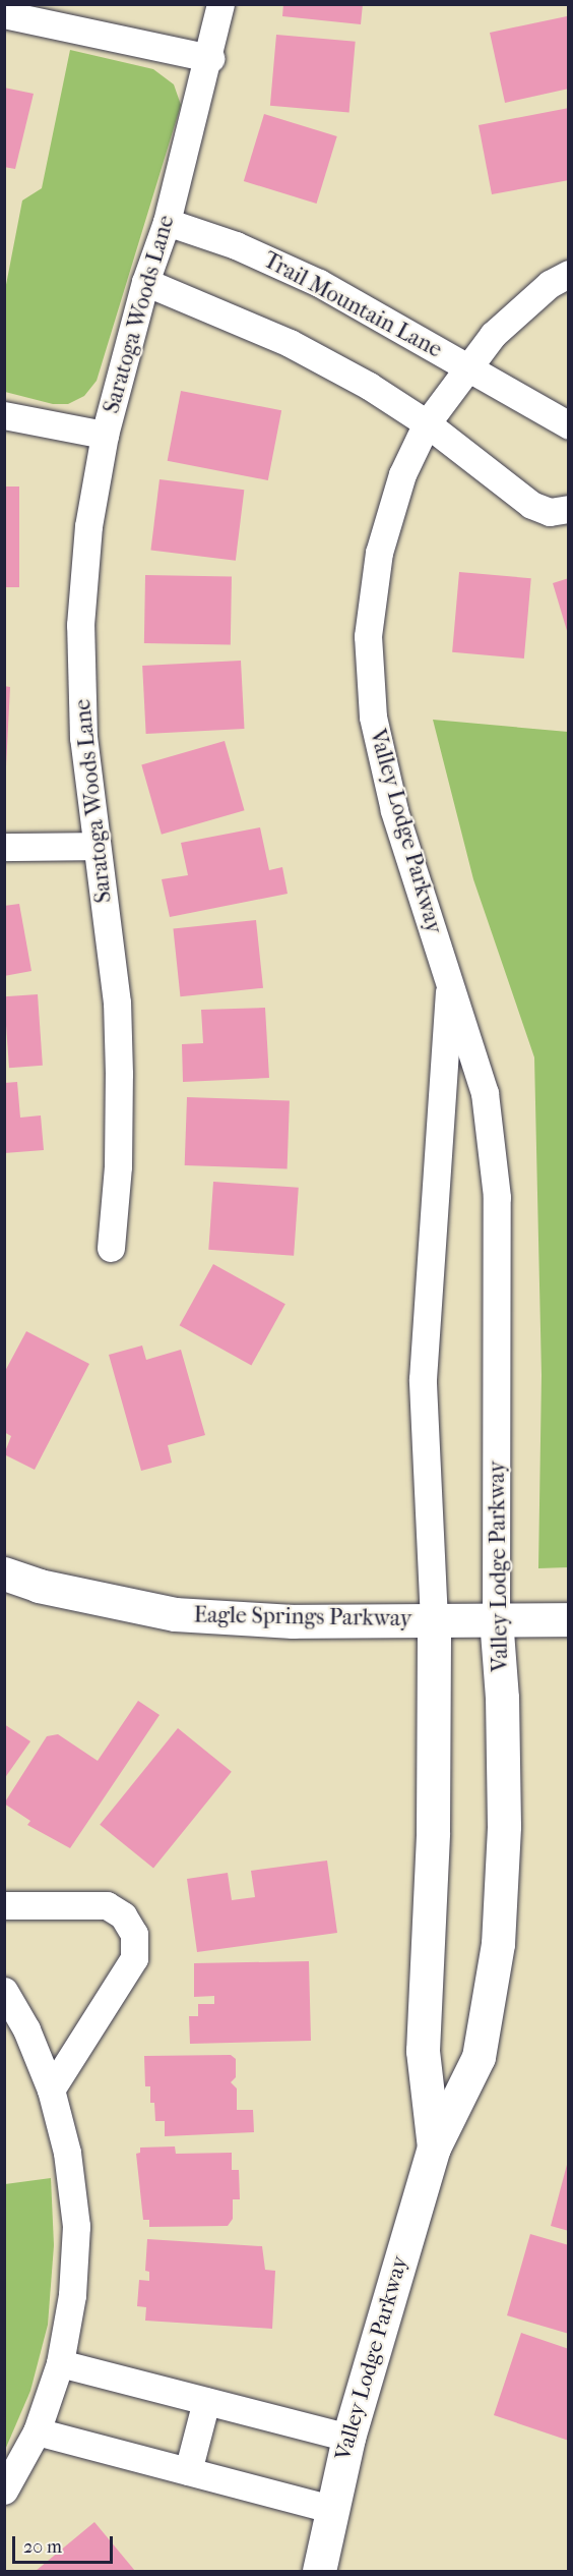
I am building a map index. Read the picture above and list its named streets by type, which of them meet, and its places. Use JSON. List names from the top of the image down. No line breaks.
{"streets":{"street":["Trail Mountain Lane","Saratoga Woods Lane","Valley Lodge Parkway","Eagle Springs Parkway"]},"crossings":[["Trail Mountain Lane","Saratoga Woods Lane"],["Trail Mountain Lane","Valley Lodge Parkway"],["Valley Lodge Parkway","Eagle Springs Parkway"]],"scale_bar":"20 m"}
